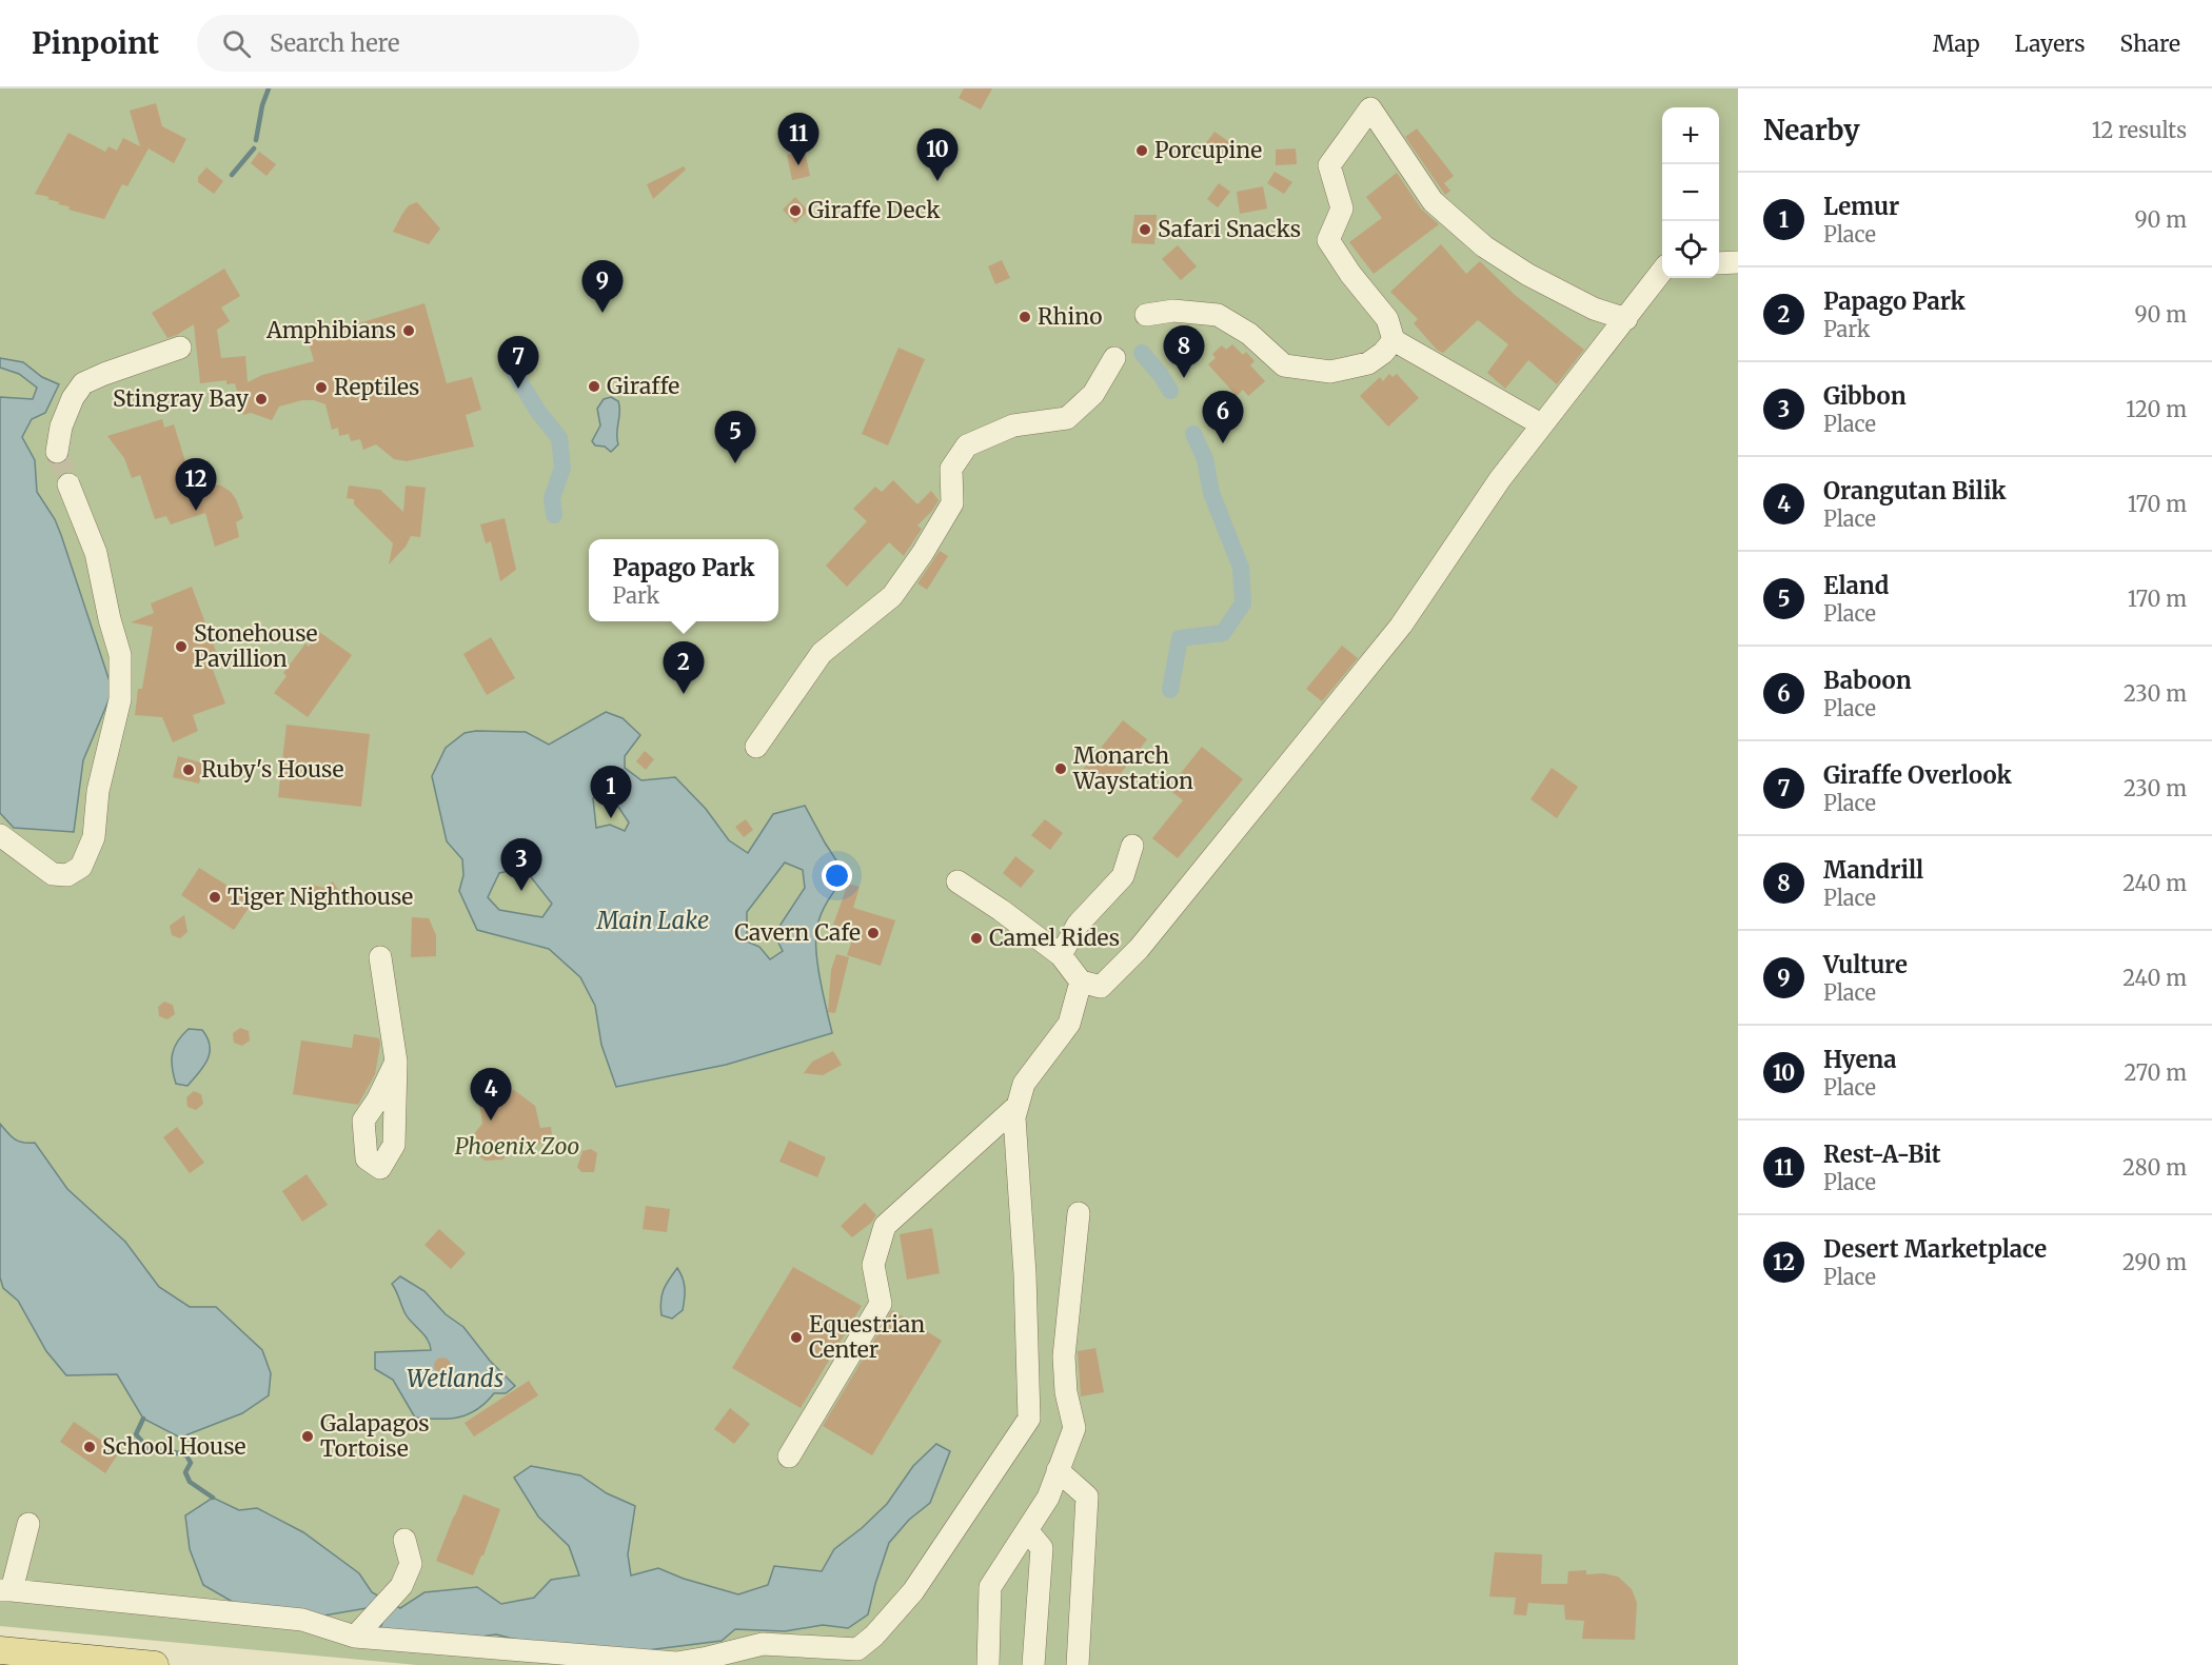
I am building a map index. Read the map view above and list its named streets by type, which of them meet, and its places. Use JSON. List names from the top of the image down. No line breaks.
{"water":["Main Lake","Wetlands"],"parks":["Phoenix Zoo"],"places":["Porcupine","Giraffe Deck","Safari Snacks","Rhino","Amphibians","Giraffe","Reptiles","Stingray Bay","Stonehouse Pavillion","Monarch Waystation","Ruby's House","Tiger Nighthouse","Cavern Cafe","Camel Rides","Equestrian Center","Galapagos Tortoise","School House"],"page":{"header":"Pinpoint","search":"Search here","nav":["Map","Layers","Share"],"heading":["Nearby","12 results"],"map_buttons":["+","−"],"pins":["11","10","9","8","7","6","5","12","2","1","3","4"],"list":[{"mark":"1","name":"Lemur","note":"Place","value":"90 m"},{"mark":"2","name":"Papago Park","note":"Park","value":"90 m"},{"mark":"3","name":"Gibbon","note":"Place","value":"120 m"},{"mark":"4","name":"Orangutan Bilik","note":"Place","value":"170 m"},{"mark":"5","name":"Eland","note":"Place","value":"170 m"},{"mark":"6","name":"Baboon","note":"Place","value":"230 m"},{"mark":"7","name":"Giraffe Overlook","note":"Place","value":"230 m"},{"mark":"8","name":"Mandrill","note":"Place","value":"240 m"},{"mark":"9","name":"Vulture","note":"Place","value":"240 m"},{"mark":"10","name":"Hyena","note":"Place","value":"270 m"},{"mark":"11","name":"Rest-A-Bit","note":"Place","value":"280 m"},{"mark":"12","name":"Desert Marketplace","note":"Place","value":"290 m"}],"popup":["Papago Park","Park"]}}
